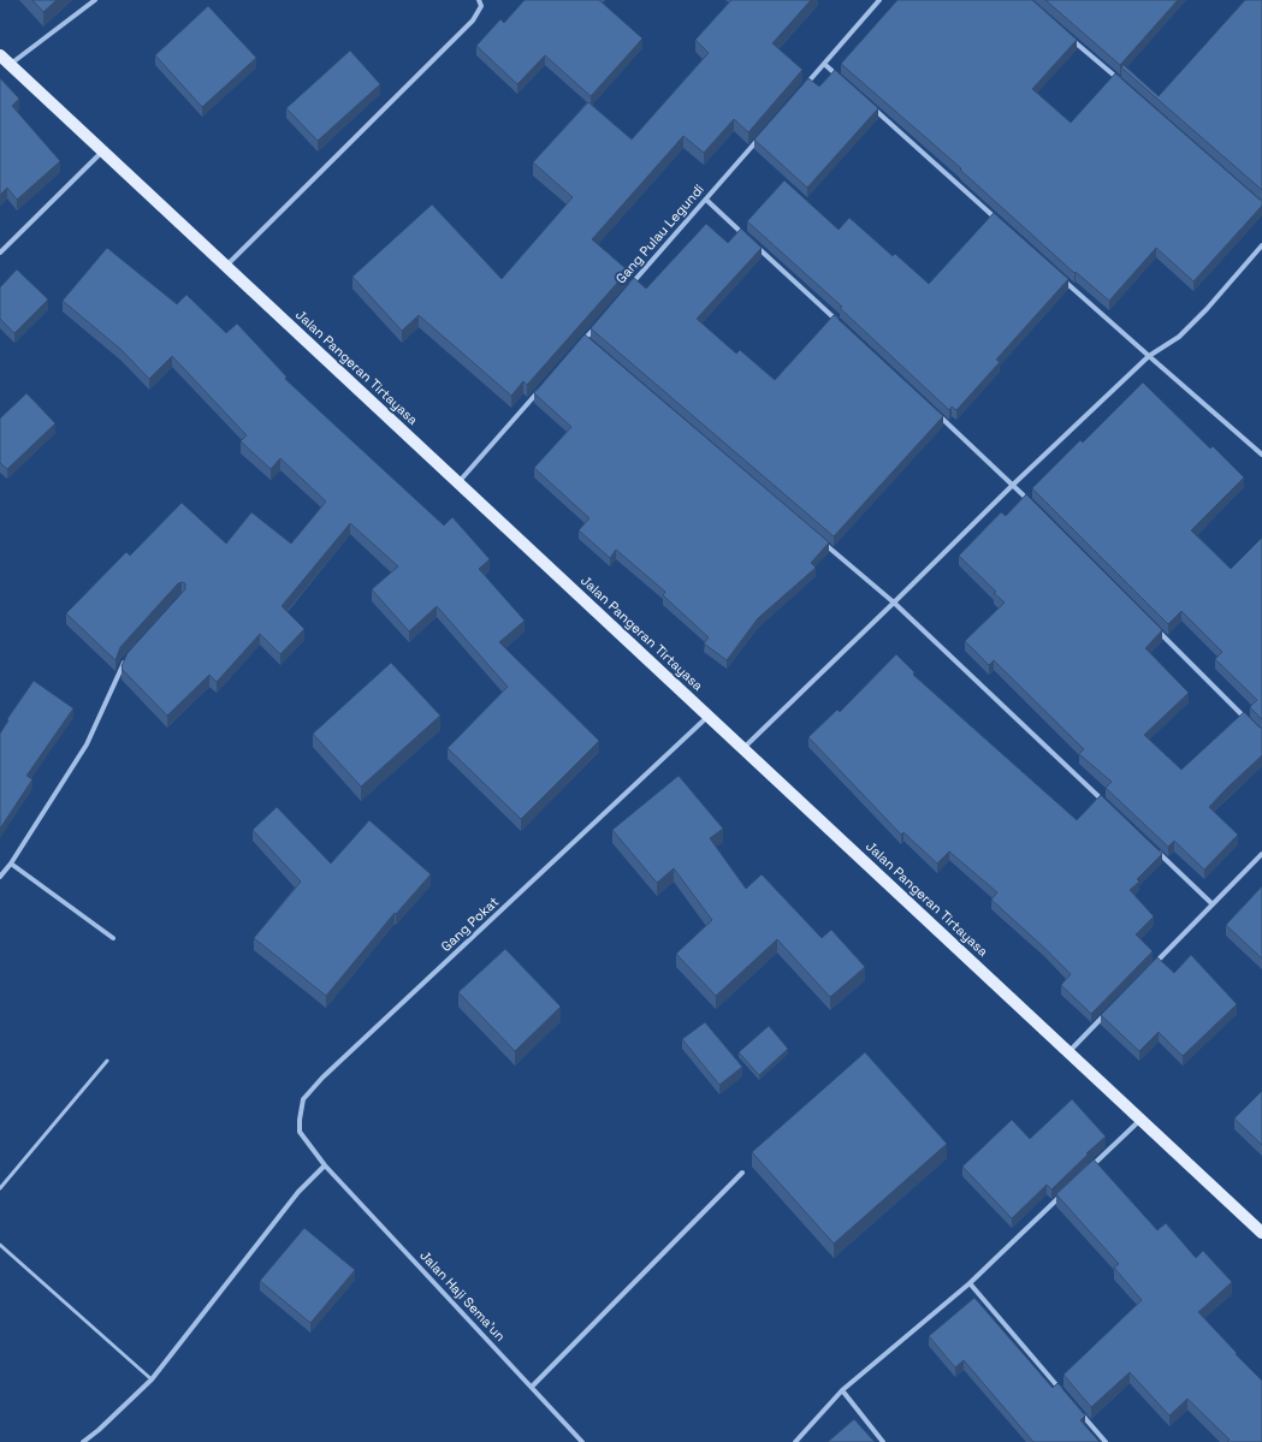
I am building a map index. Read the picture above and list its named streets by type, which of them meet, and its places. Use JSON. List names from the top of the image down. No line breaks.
{"streets":{"main road":["Jalan Pangeran Tirtayasa"],"street":["Gang Pulau Legundi","Gang Pokat","Jalan Haji Sema'un"]},"crossings":[["Jalan Pangeran Tirtayasa","Gang Pokat"],["Gang Pokat","Jalan Haji Sema'un"]]}
